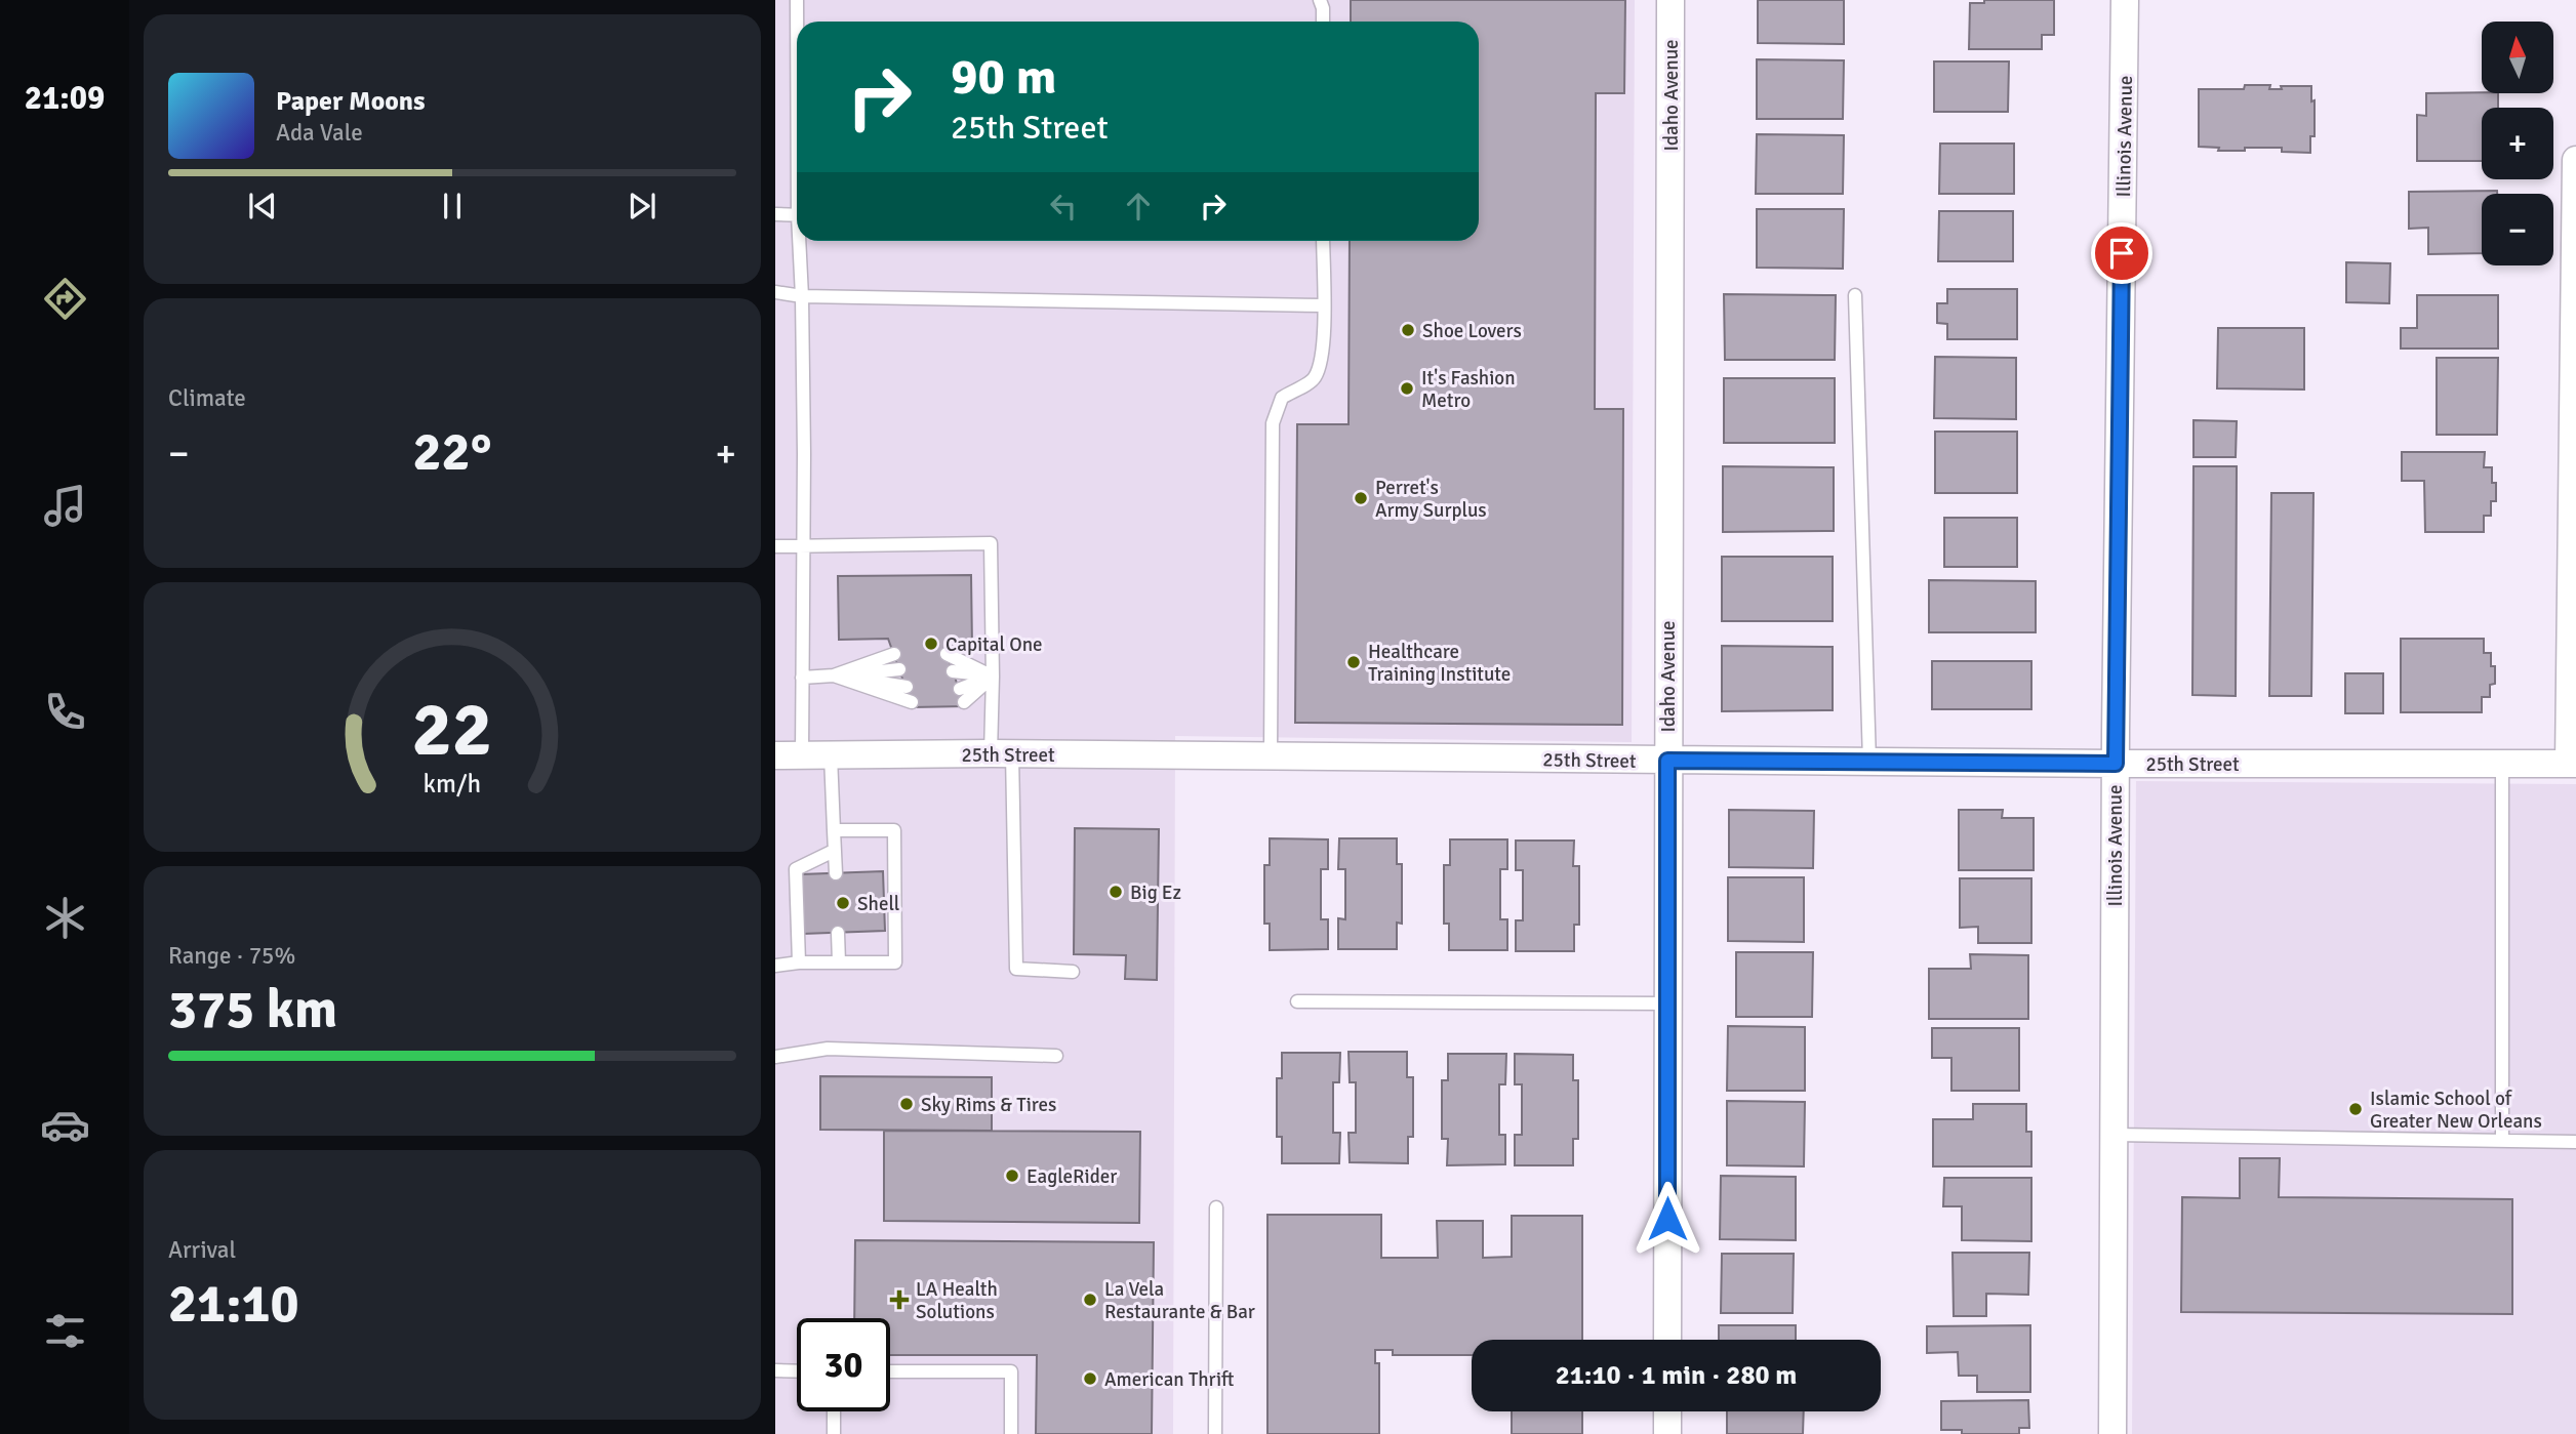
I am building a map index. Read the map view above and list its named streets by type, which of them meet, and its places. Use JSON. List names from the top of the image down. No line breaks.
{"streets":{"street":["Idaho Avenue","Illinois Avenue","25th Street"]},"crossings":[["Idaho Avenue","25th Street"],["Illinois Avenue","25th Street"]],"places":{"other":["Shoe Lovers","It's Fashion Metro","Perret's Army Surplus","Capital One","Healthcare Training Institute","Big Ez","Shell","Sky Rims & Tires","Islamic School of Greater New Orleans","EagleRider","La Vela Restaurante & Bar","American Thrift"],"health":["LA Health Solutions"]},"north":"top","page":{"tabs":"21:09","map_buttons":["+","−"],"turn":["90 m","25th Street"],"song":["Paper Moons","Ada Vale"],"tile":["Climate",["Range · 75%","375 km"],["Arrival","21:10"]],"heat":["−","22°","+"],"limit":"30","trip":"21:10 · 1 min · 280 m","gauge":["22","km/h"]}}
